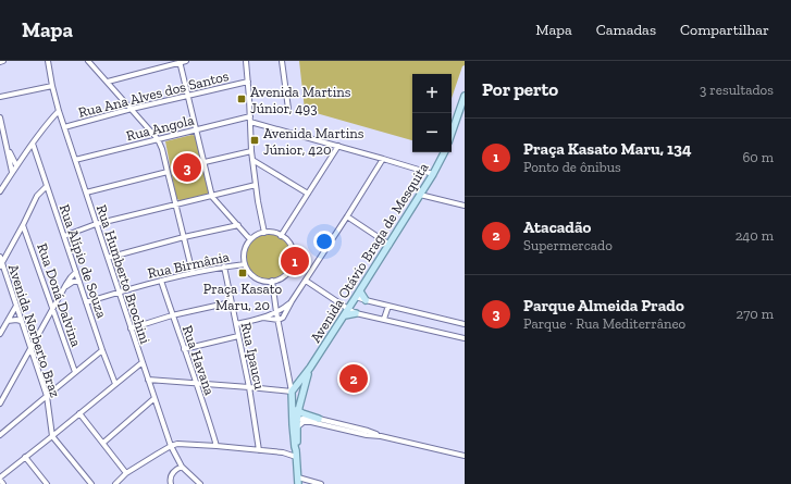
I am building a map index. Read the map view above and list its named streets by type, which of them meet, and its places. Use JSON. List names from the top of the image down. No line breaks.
{"streets":{"main road":["Avenida Otávio Braga de Mesquita"],"street":["Rua Ana Alves dos Santos","Rua Angola","Rua Alípio de Souza","Rua Birmânia","Rua Humberto Brochini","Rua Doná Dalvina","Avenida Norberto Braz","Rua Ipaucu","Rua Havana"]},"crossings":[["Rua Ana Alves dos Santos","Rua Humberto Brochini"],["Rua Angola","Rua Humberto Brochini"],["Rua Alípio de Souza","Rua Birmânia"],["Rua Birmânia","Rua Humberto Brochini"],["Rua Birmânia","Rua Ipaucu"],["Rua Birmânia","Rua Havana"]],"places":{"transit":["Avenida Martins Júnior, 493","Avenida Martins Júnior, 420","Praça Kasato Maru, 20"]},"page":{"header":"Mapa","nav":["Mapa","Camadas","Compartilhar"],"heading":["Por perto","3 resultados"],"map_buttons":["+","−"],"list":[{"mark":"1","name":"Praça Kasato Maru, 134","note":"Ponto de ônibus","value":"60 m"},{"mark":"2","name":"Atacadão","note":"Supermercado","value":"240 m"},{"mark":"3","name":"Parque Almeida Prado","note":"Parque · Rua Mediterrâneo","value":"270 m"}],"pins":["3","1","2"]}}
